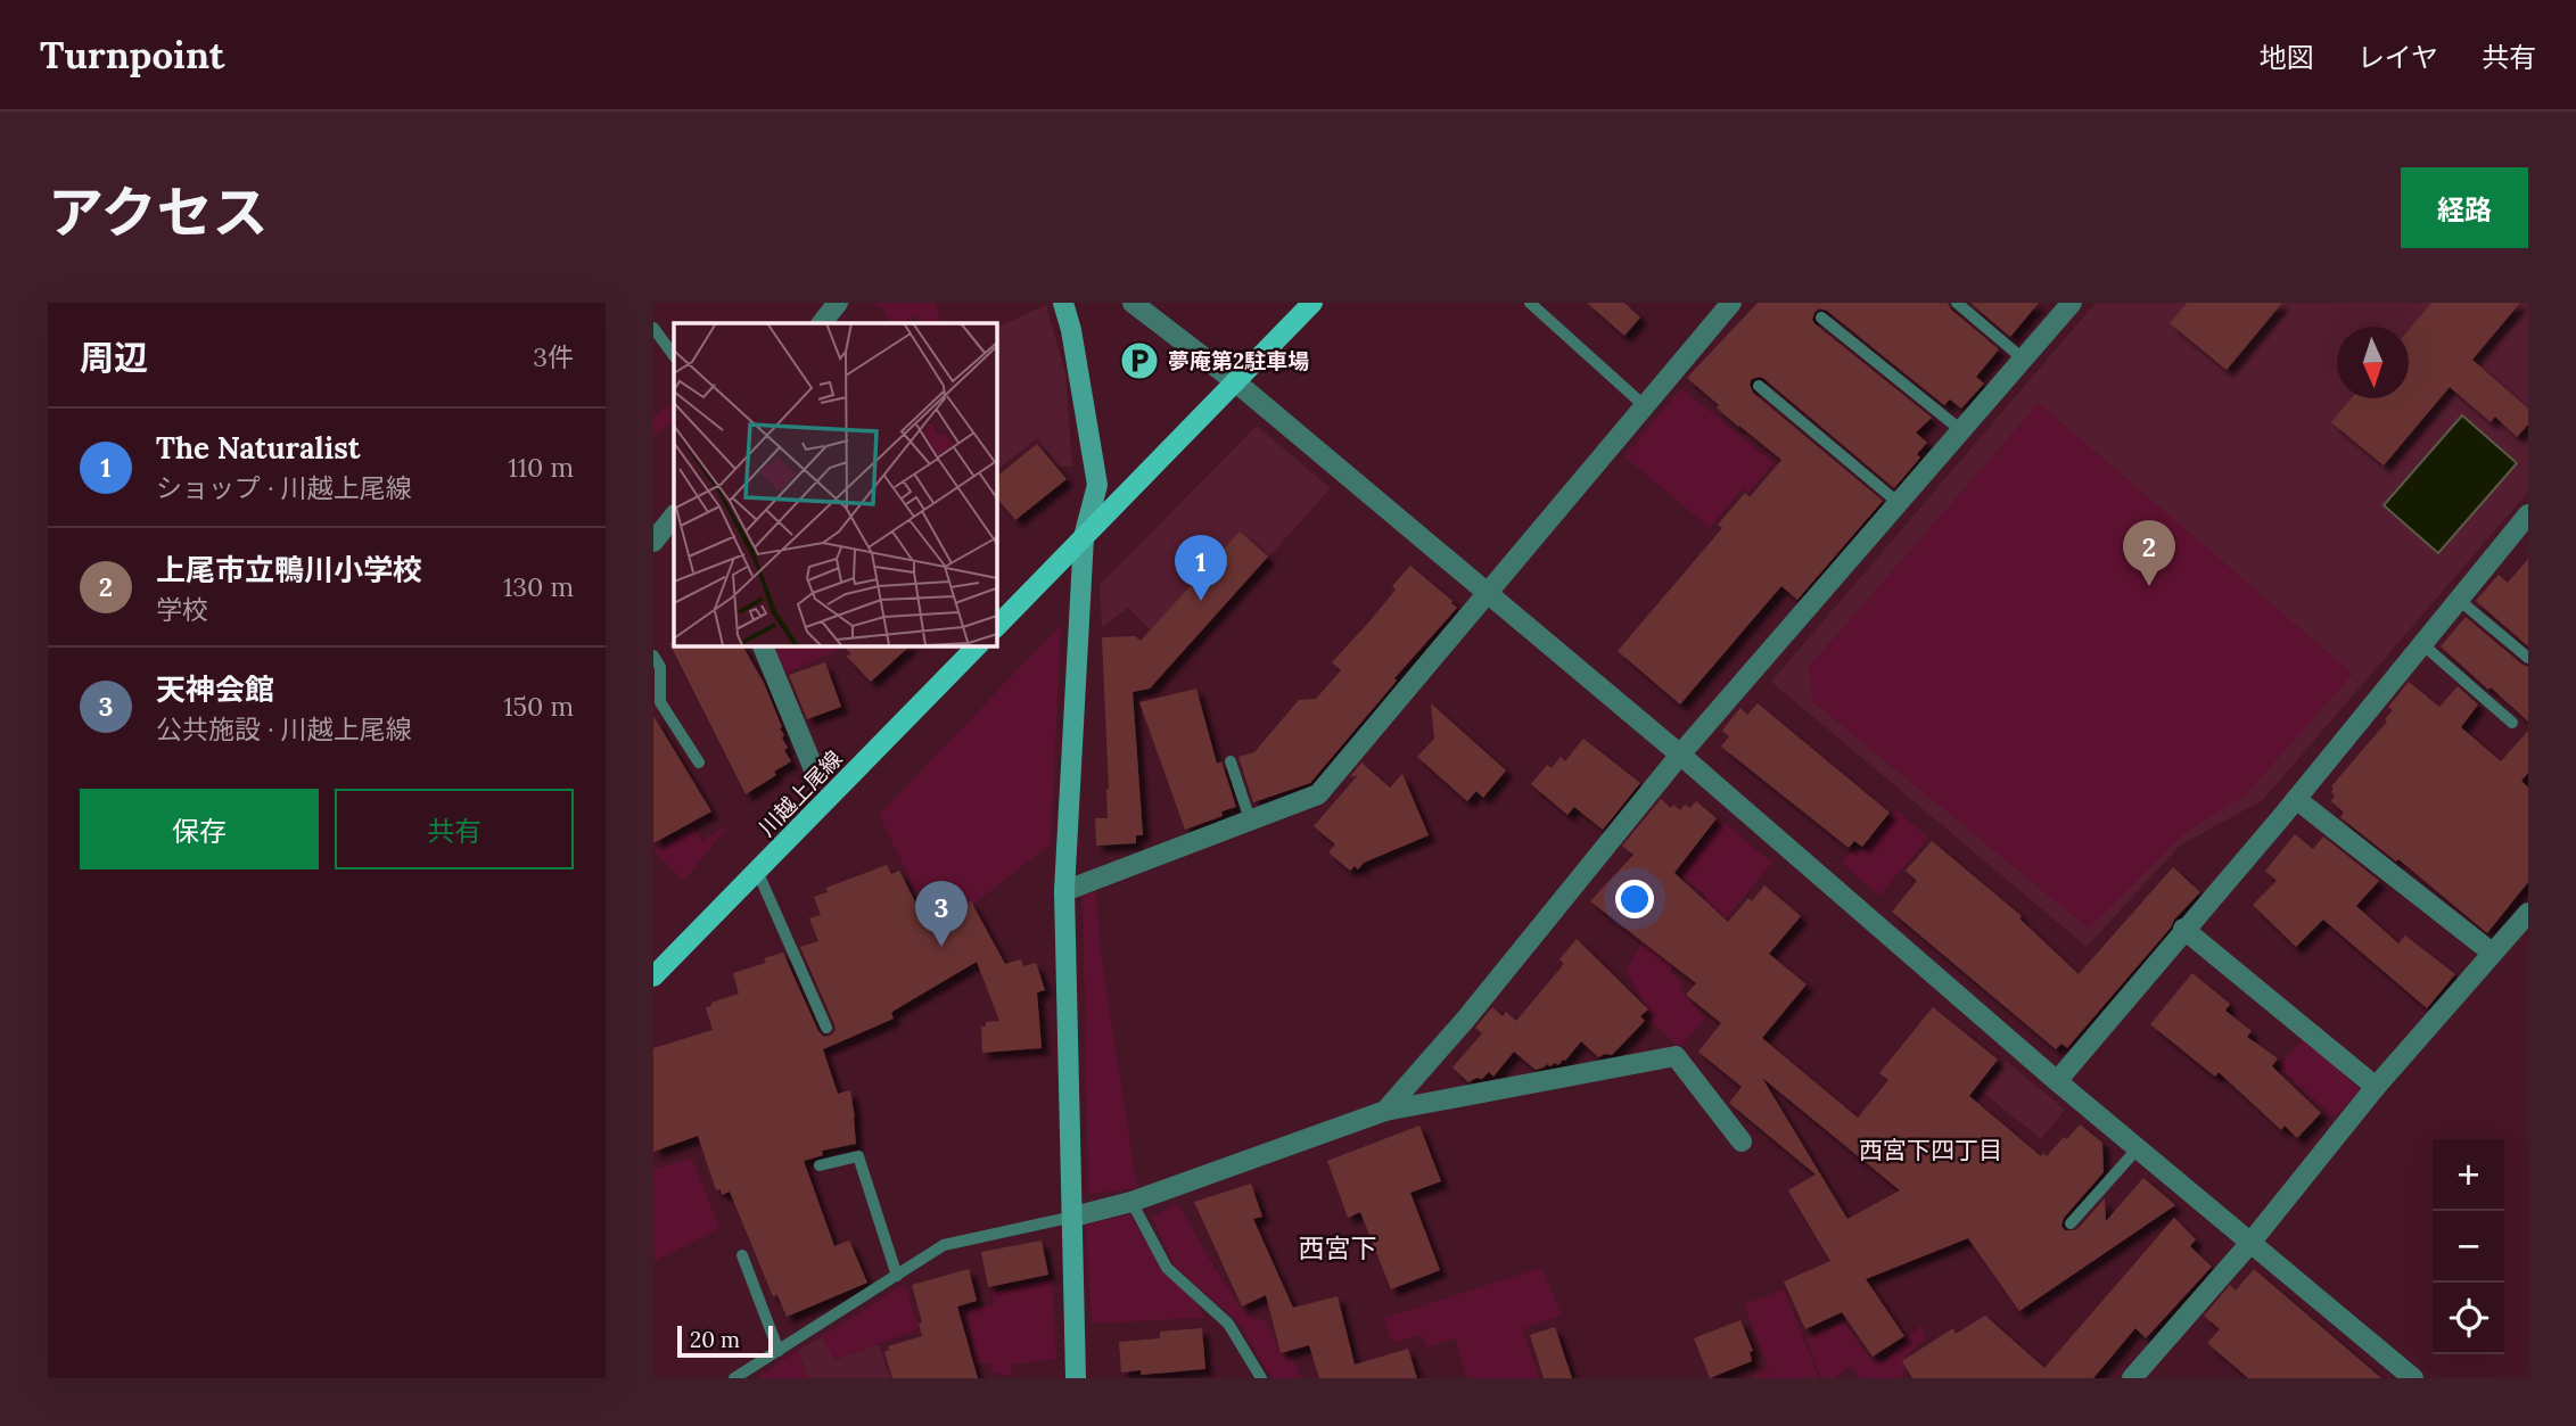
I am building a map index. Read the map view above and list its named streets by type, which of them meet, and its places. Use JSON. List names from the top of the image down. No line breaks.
{"streets":{"main road":["川越上尾線"]},"districts":["西宮下四丁目","西宮下"],"places":{"parking":["夢庵第2駐車場"]},"scale_bar":"20 m","north":"bottom","page":{"header":"Turnpoint","nav":["地図","レイヤ","共有"],"title":"アクセス","buttons":["経路",["保存","共有"]],"heading":["周辺","3件"],"list":[{"mark":"1","name":"The Naturalist","note":"ショップ · 川越上尾線","value":"110 m"},{"mark":"2","name":"上尾市立鴨川小学校","note":"学校","value":"130 m"},{"mark":"3","name":"天神会館","note":"公共施設 · 川越上尾線","value":"150 m"}],"pins":["2","1","3"],"map_buttons":["+","−"],"scale":"20 m"}}
